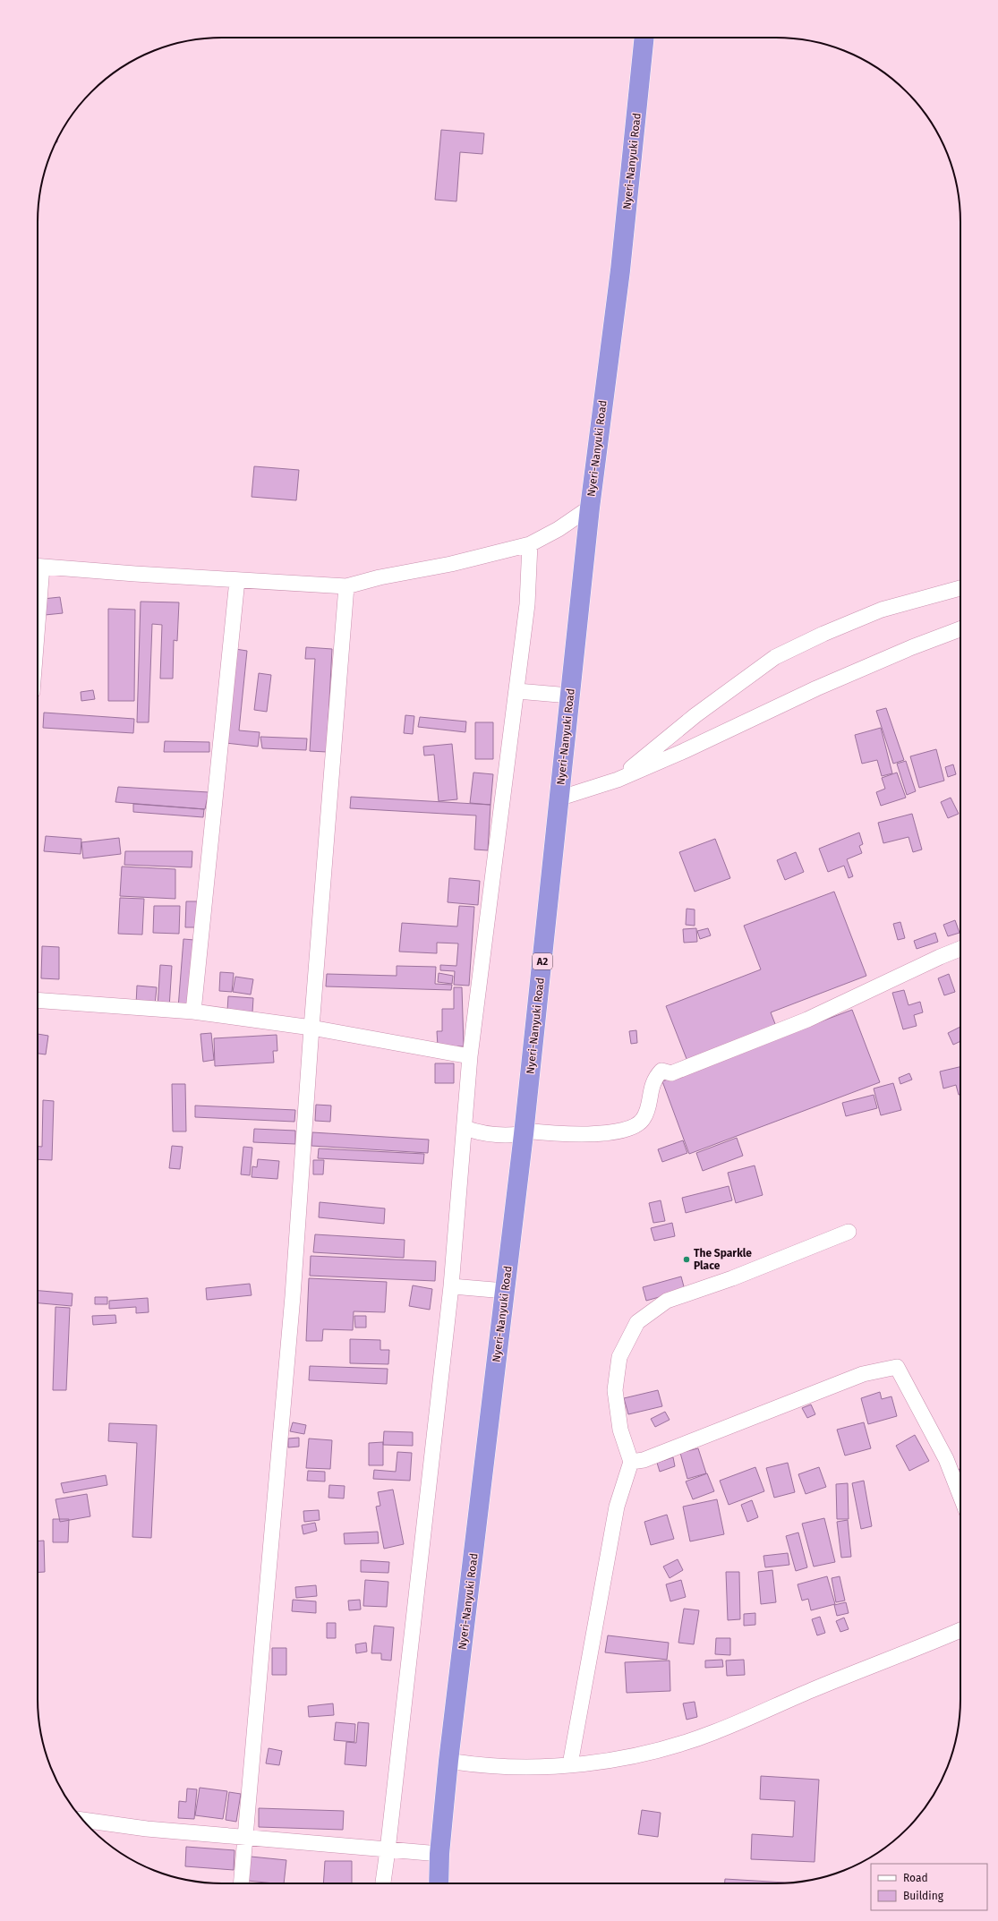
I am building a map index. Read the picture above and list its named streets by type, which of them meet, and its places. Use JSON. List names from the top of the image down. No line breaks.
{"streets":{"highway":["Nyeri-Nanyuki Road","A2"]},"places":["The Sparkle Place"],"legend":["Road","Building"]}
